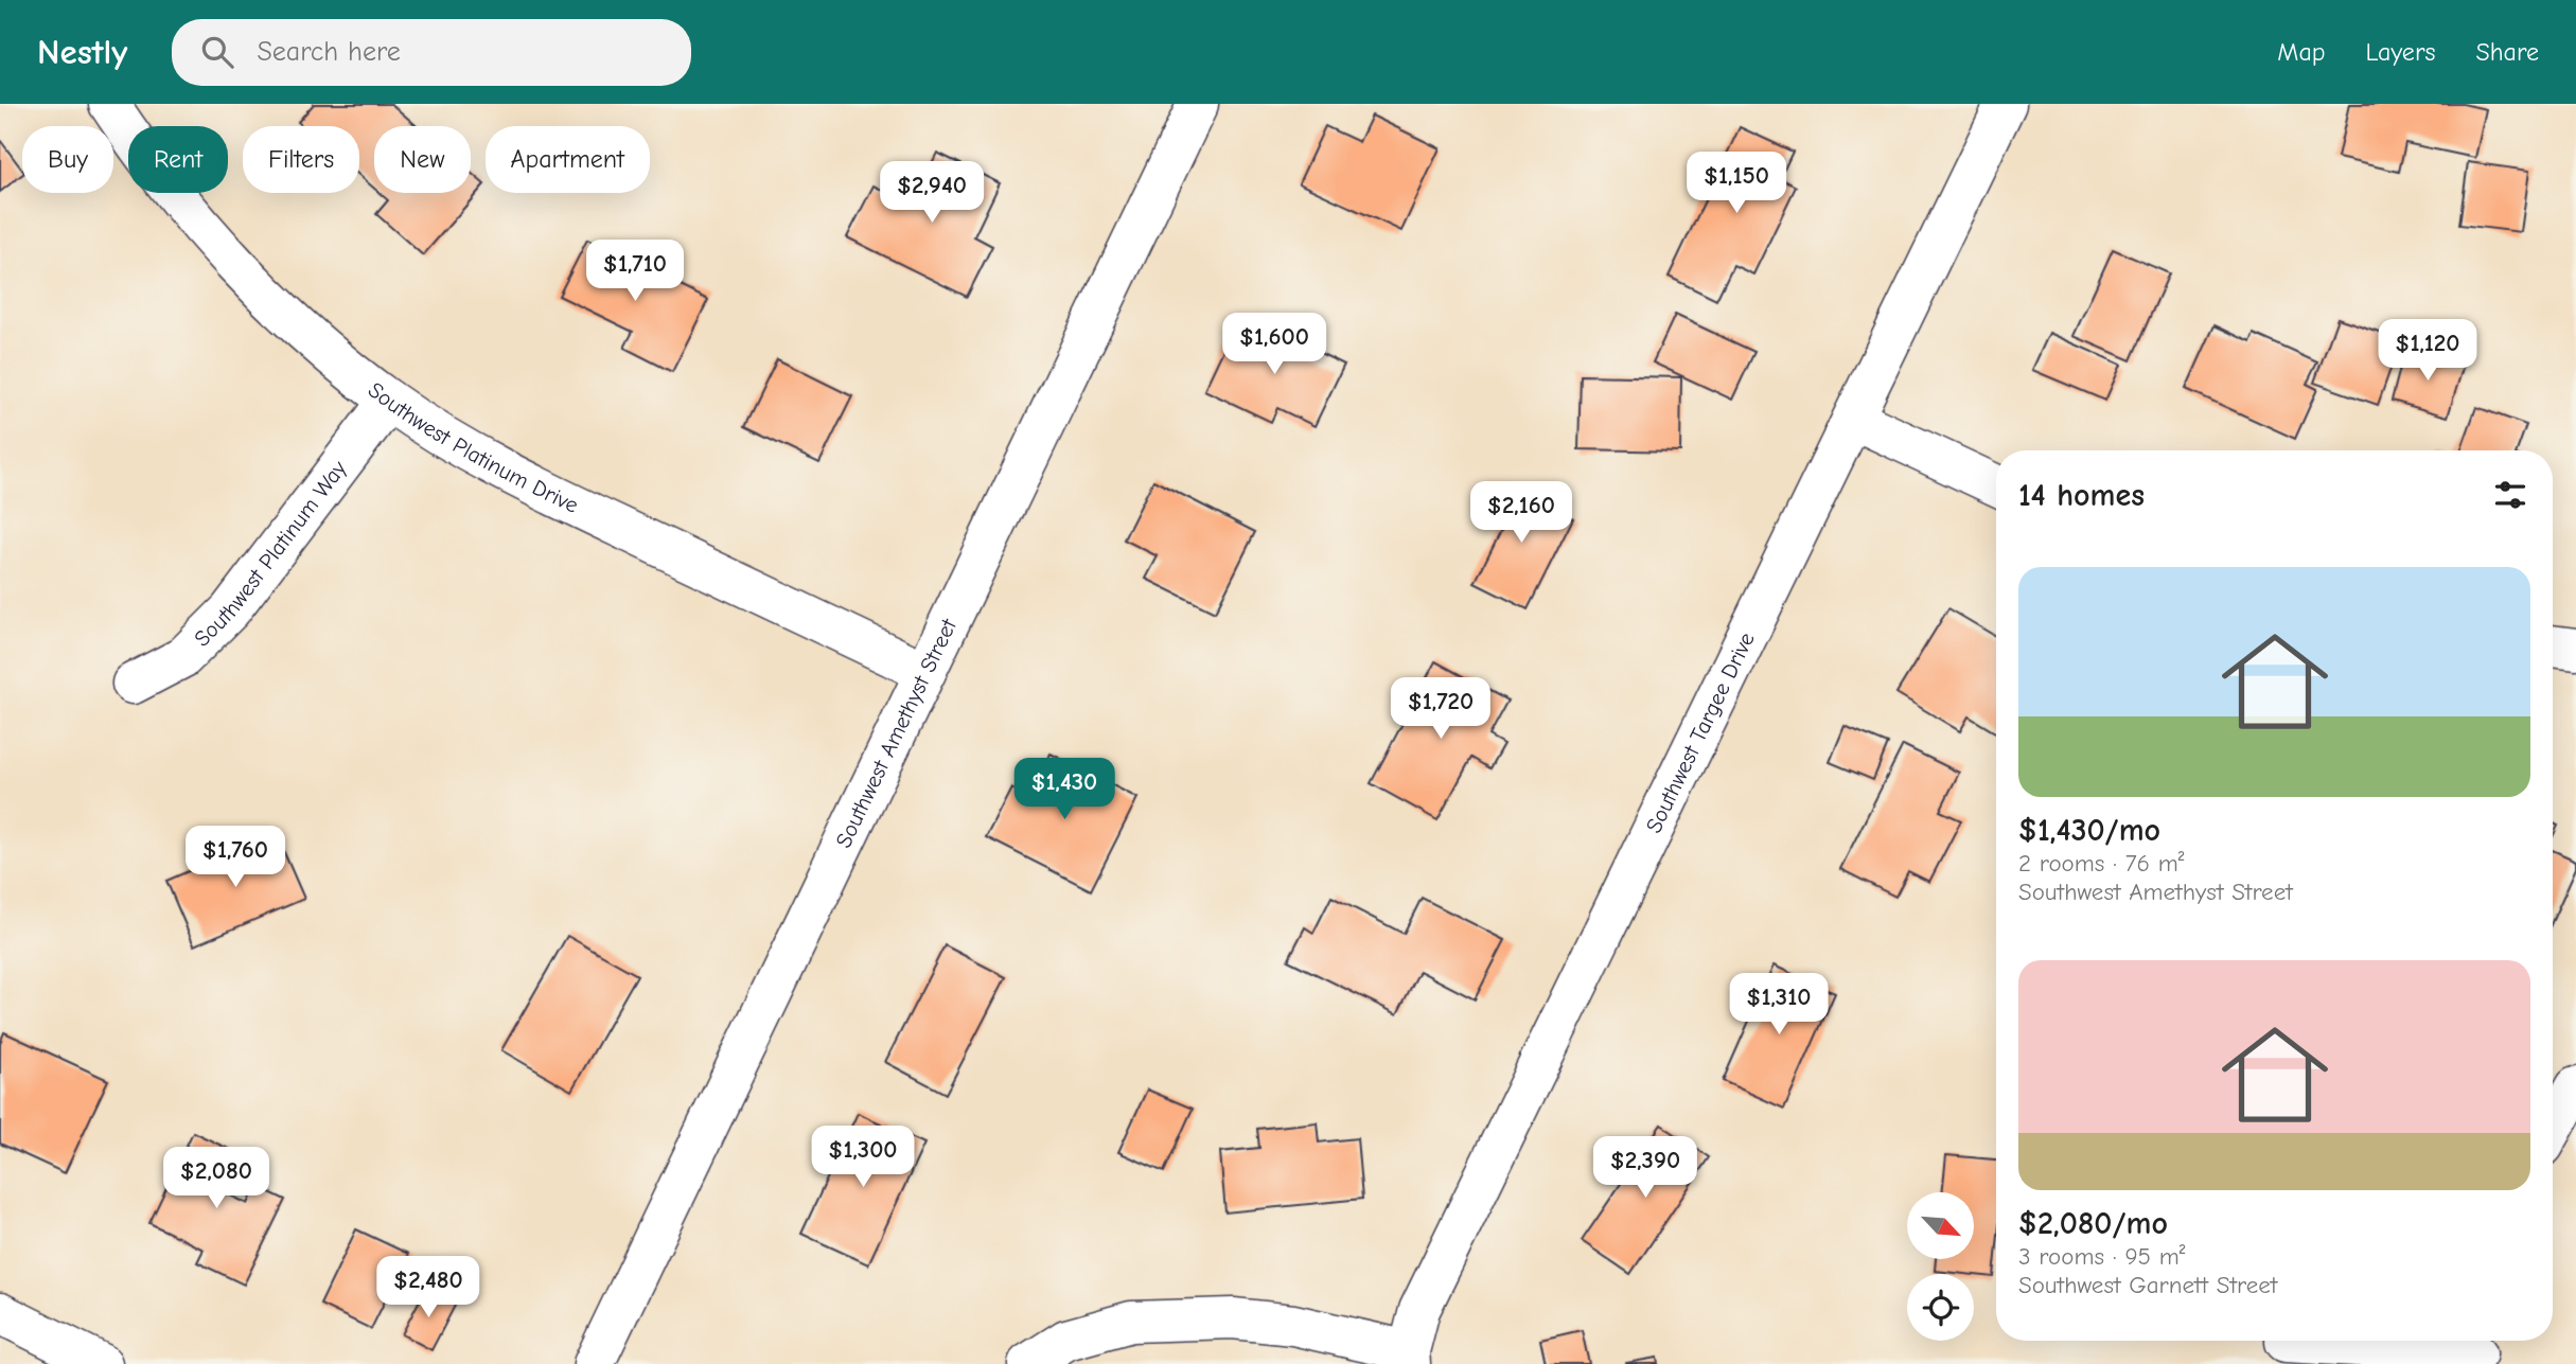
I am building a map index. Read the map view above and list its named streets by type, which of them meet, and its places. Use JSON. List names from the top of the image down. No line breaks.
{"streets":{"street":["Southwest Platinum Drive","Southwest Platinum Way","Southwest Targee Drive","Southwest Amethyst Street"]},"crossings":[["Southwest Platinum Drive","Southwest Platinum Way"],["Southwest Platinum Drive","Southwest Amethyst Street"]],"north":"bottom right","page":{"header":"Nestly","search":"Search here","nav":["Map","Layers","Share"],"chip":["Buy","Rent","Filters","New","Apartment"],"price":["$1,150","$2,940","$1,710","$1,600","$1,120","$2,160","$1,720","$1,430","$1,760","$1,310","$1,300","$2,390","$2,080","$2,480"],"heading":"14 homes","list":[{"name":"$1,430/mo","note":"2 rooms · 76 m² · Southwest Amethyst Street"},{"name":"$2,080/mo","note":"3 rooms · 95 m² · Southwest Garnett Street"}]}}
